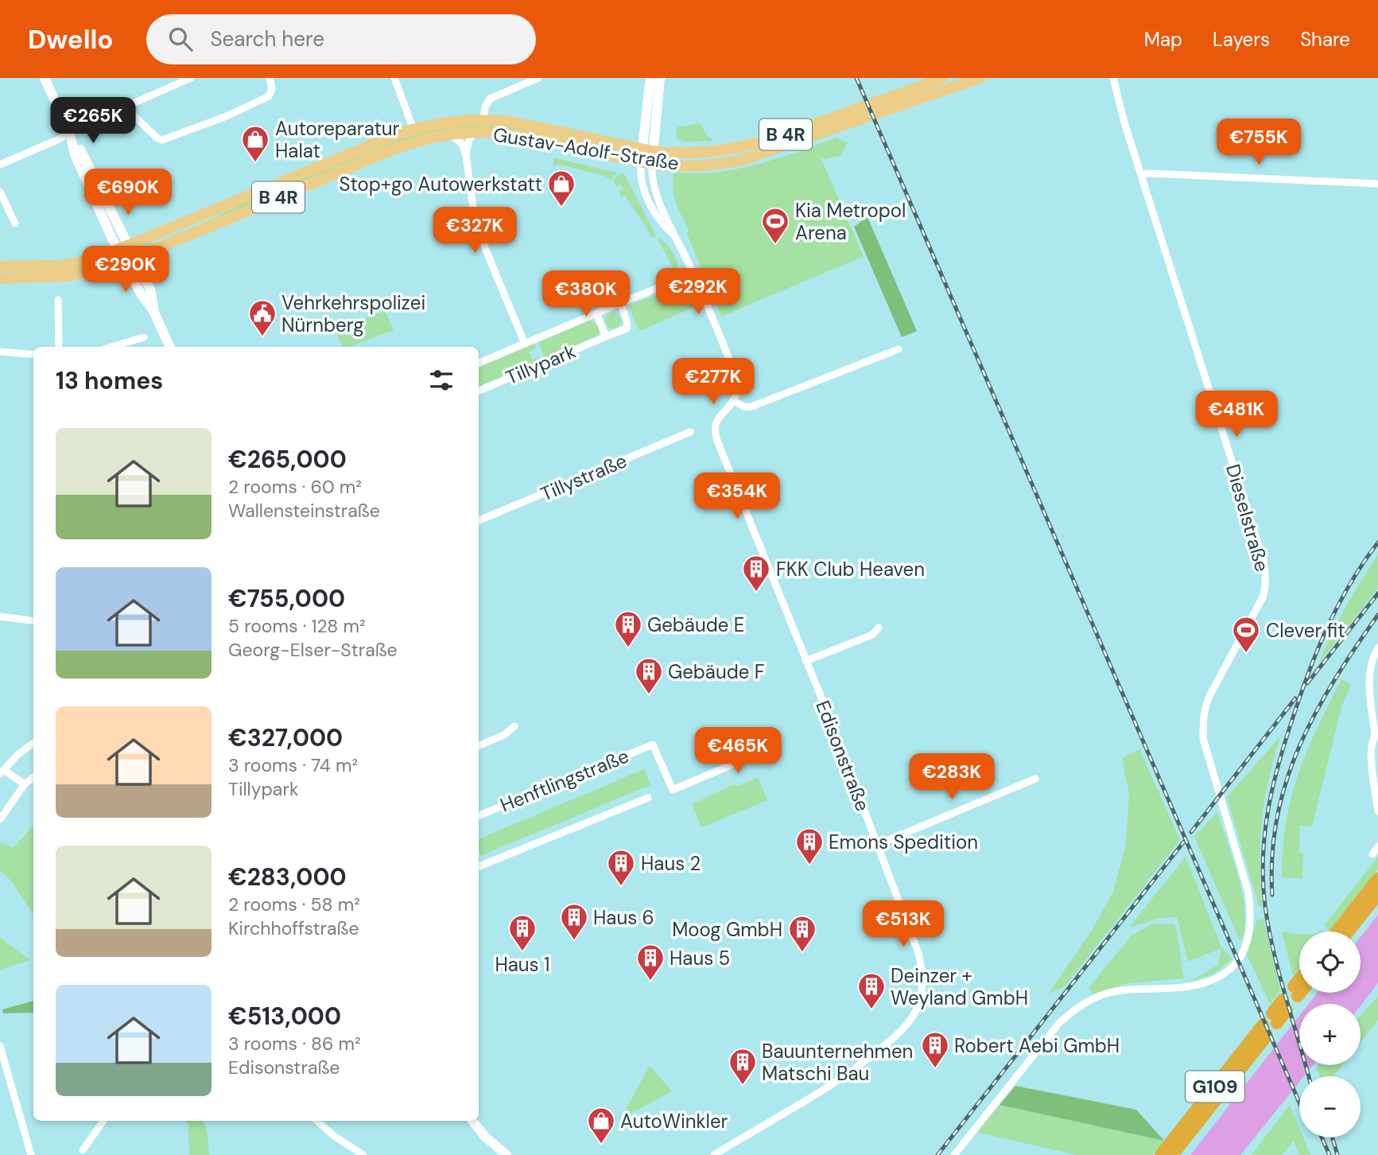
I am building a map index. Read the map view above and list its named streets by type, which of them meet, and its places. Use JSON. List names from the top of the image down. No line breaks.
{"streets":{"highway":["G109"],"main road":["B 4R","Gustav-Adolf-Straße"],"street":["Tillypark","Tillystraße","Dieselstraße","Edisonstraße","Henftlingstraße"]},"crossings":[["B 4R","Gustav-Adolf-Straße"],["Gustav-Adolf-Straße","Tillypark"]],"places":{"shop":["Autoreparatur Halat","Stop+go Autowerkstatt","AutoWinkler"],"sports":["Kia Metropol Arena","Clever fit"],"public building":["Vehrkehrspolizei Nürnberg"],"building":["FKK Club Heaven","Gebäude E","Gebäude F","Emons Spedition","Haus 2","Haus 6","Haus 1","Moog GmbH","Haus 5","Deinzer + Weyland GmbH","Robert Aebi GmbH","Bauunternehmen Matschi Bau"]},"page":{"header":"Dwello","search":"Search here","nav":["Map","Layers","Share"],"price":["€265K","€755K","€690K","€327K","€290K","€292K","€380K","€277K","€481K","€354K","€465K","€283K","€513K"],"heading":"13 homes","list":[{"name":"€265,000","note":"2 rooms · 60 m² · Wallensteinstraße"},{"name":"€755,000","note":"5 rooms · 128 m² · Georg-Elser-Straße"},{"name":"€327,000","note":"3 rooms · 74 m² · Tillypark"},{"name":"€283,000","note":"2 rooms · 58 m² · Kirchhoffstraße"},{"name":"€513,000","note":"3 rooms · 86 m² · Edisonstraße"}],"map_buttons":["+","−"]}}
